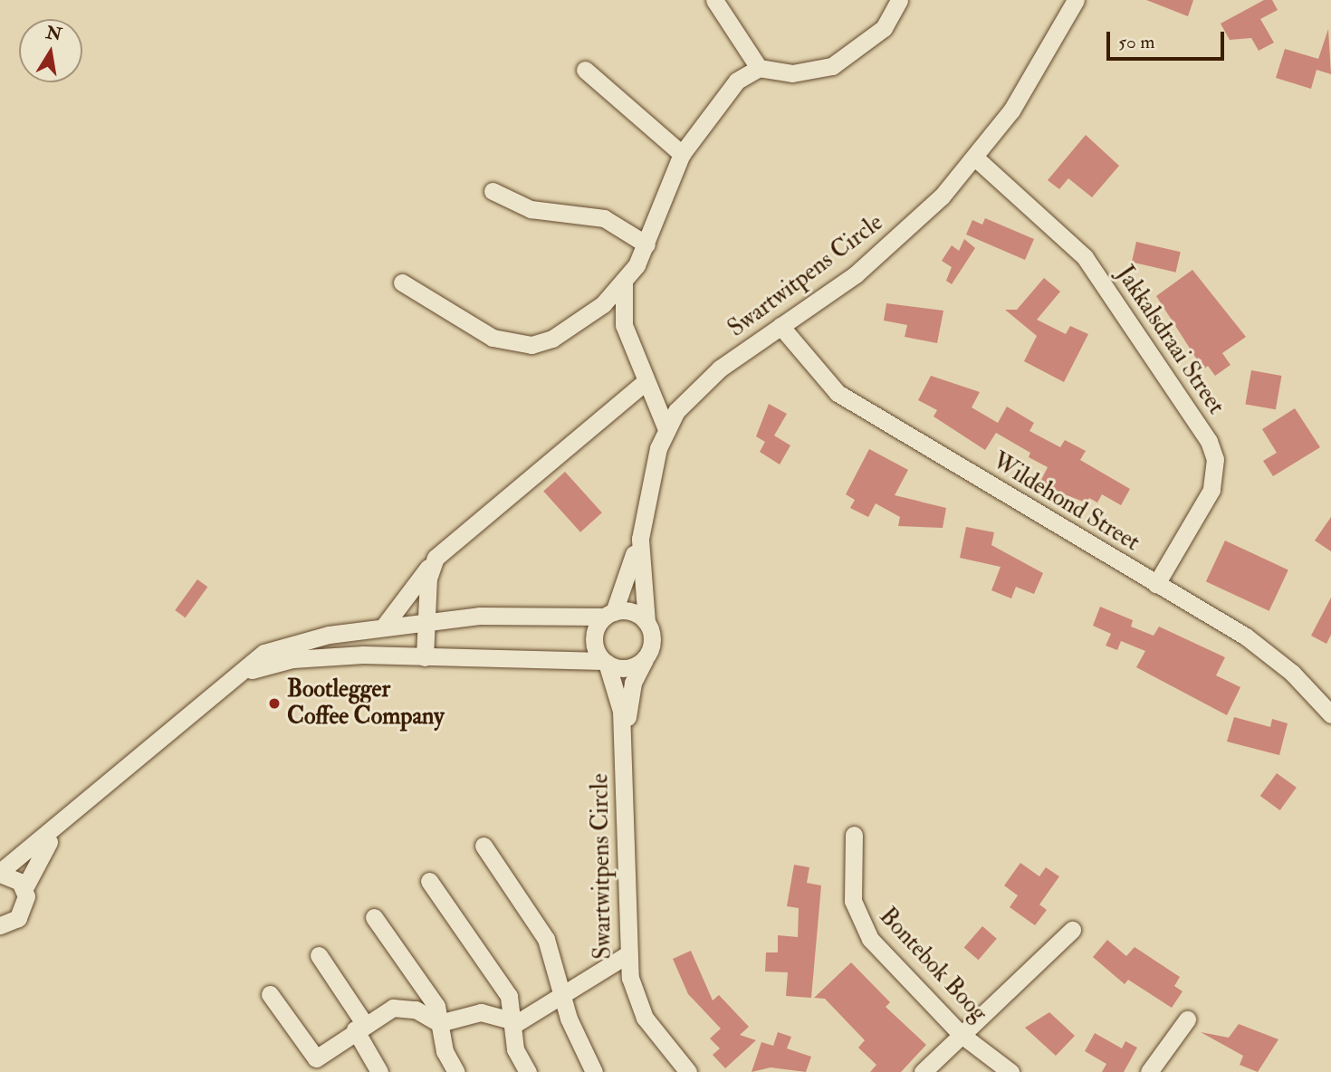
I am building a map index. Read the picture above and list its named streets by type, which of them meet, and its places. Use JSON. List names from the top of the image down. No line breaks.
{"streets":{"street":["Swartwitpens Circle","Jakkalsdraai Street","Wildehond Street","Bontebok Boog"]},"crossings":[["Swartwitpens Circle","Jakkalsdraai Street"],["Swartwitpens Circle","Wildehond Street"],["Jakkalsdraai Street","Wildehond Street"]],"places":["Bootlegger Coffee Company"],"scale_bar":"50 m","north":"top"}
